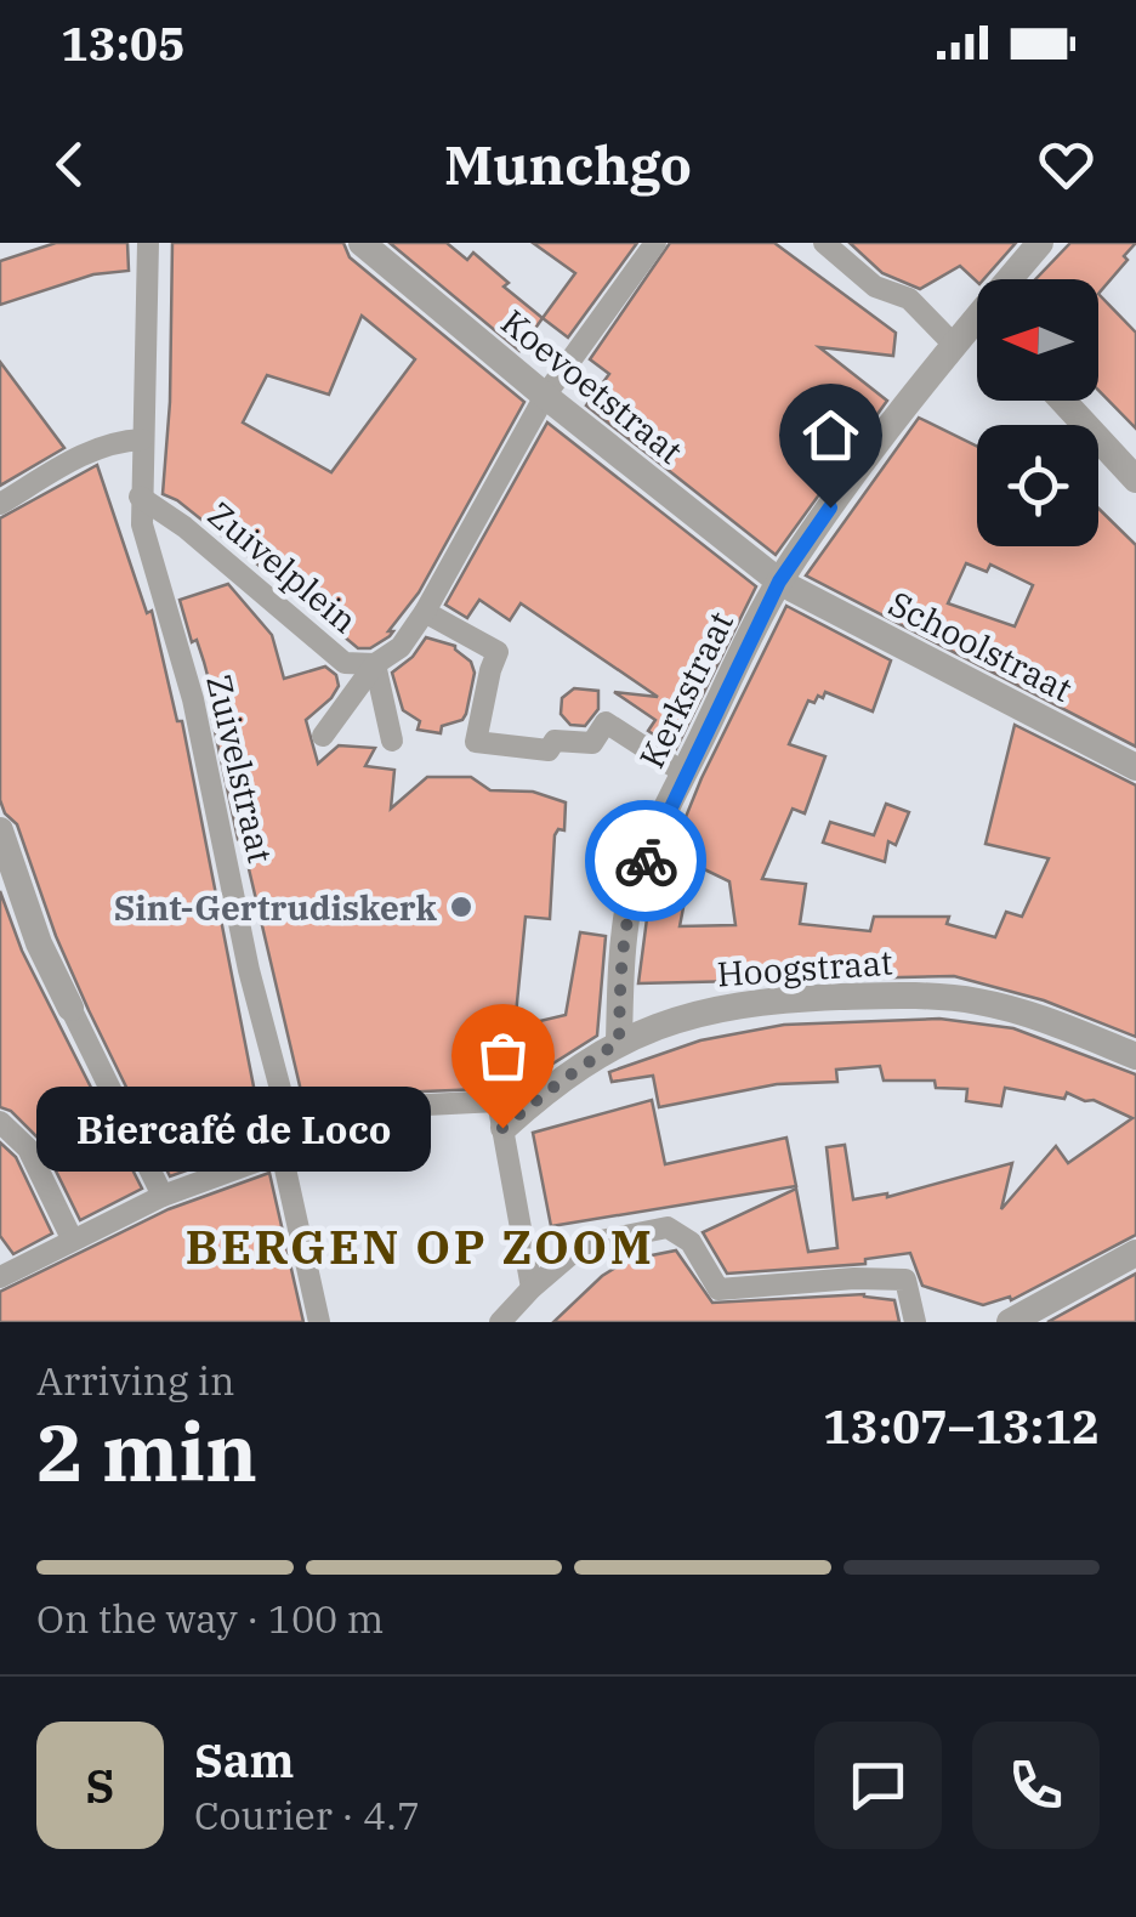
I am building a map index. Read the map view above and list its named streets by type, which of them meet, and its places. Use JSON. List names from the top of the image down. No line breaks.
{"streets":{"street":["Koevoetstraat","Zuivelplein","Schoolstraat","Kerkstraat","Zuivelstraat","Hoogstraat"]},"crossings":[["Koevoetstraat","Schoolstraat"],["Koevoetstraat","Kerkstraat"],["Zuivelplein","Zuivelstraat"],["Schoolstraat","Kerkstraat"],["Kerkstraat","Hoogstraat"]],"districts":["BERGEN OP ZOOM"],"places":["Sint-Gertrudiskerk","Biercafé de Loco"],"north":"left","page":{"status":"13:05","header":"Munchgo","bubble":"Biercafé de Loco","heading":["2 min","Arriving in","13:07–13:12"],"panel":["Sam","Courier · 4.7"],"bar":"On the way · 100 m","round":"S"}}
